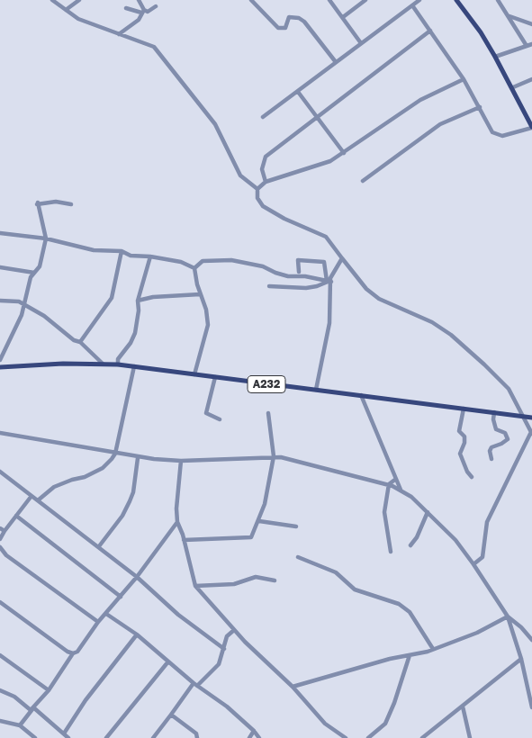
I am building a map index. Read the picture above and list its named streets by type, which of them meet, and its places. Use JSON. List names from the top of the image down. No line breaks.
{"streets":{"main road":["A232"]}}
